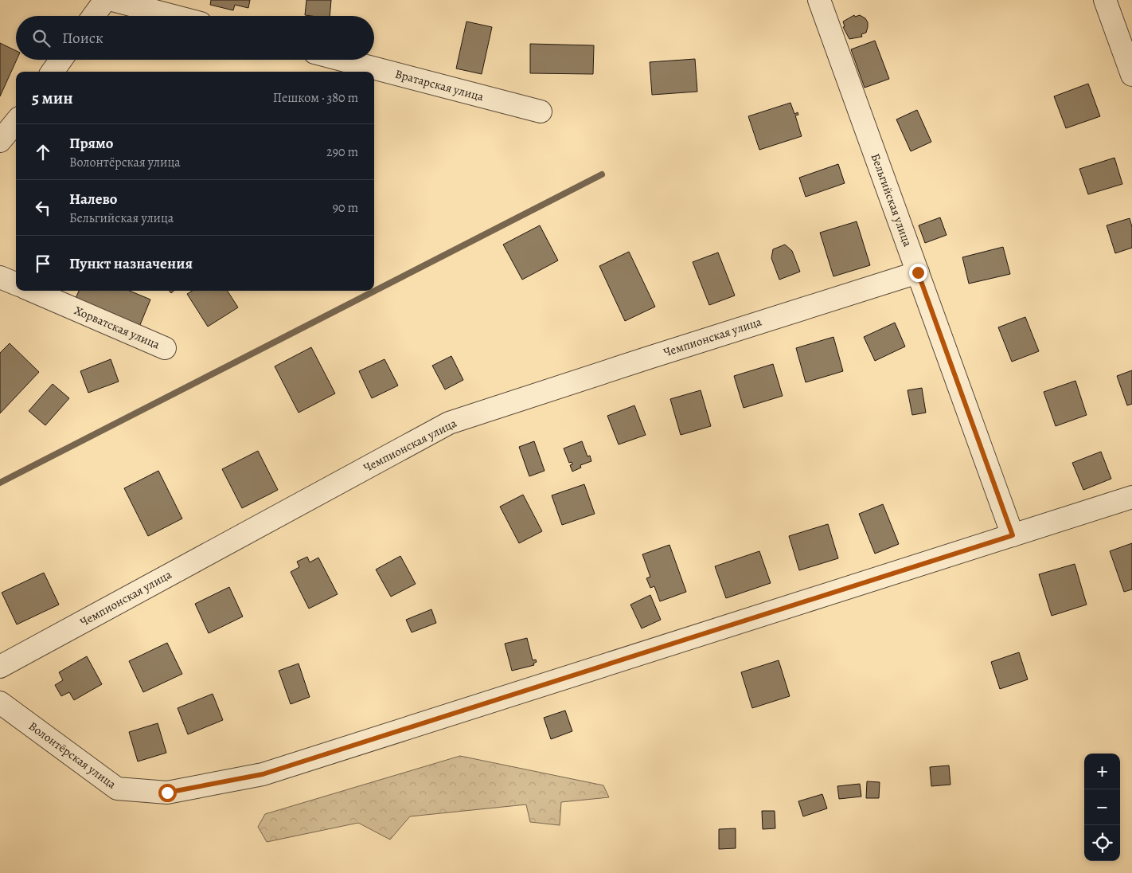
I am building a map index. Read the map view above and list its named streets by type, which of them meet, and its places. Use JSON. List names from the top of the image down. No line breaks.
{"streets":{"street":["Вратарская улица","Бельгийская улица","Хорватская улица","Чемпионская улица","Волонтёрская улица"]},"crossings":[["Бельгийская улица","Чемпионская улица"],["Бельгийская улица","Волонтёрская улица"]],"page":{"search":"Поиск","heading":["5 мин","Пешком · 380 m"],"list":[["Прямо","Волонтёрская улица","290 m"],["Налево","Бельгийская улица","90 m"],"Пункт назначения"],"map_buttons":["+","−"]}}
